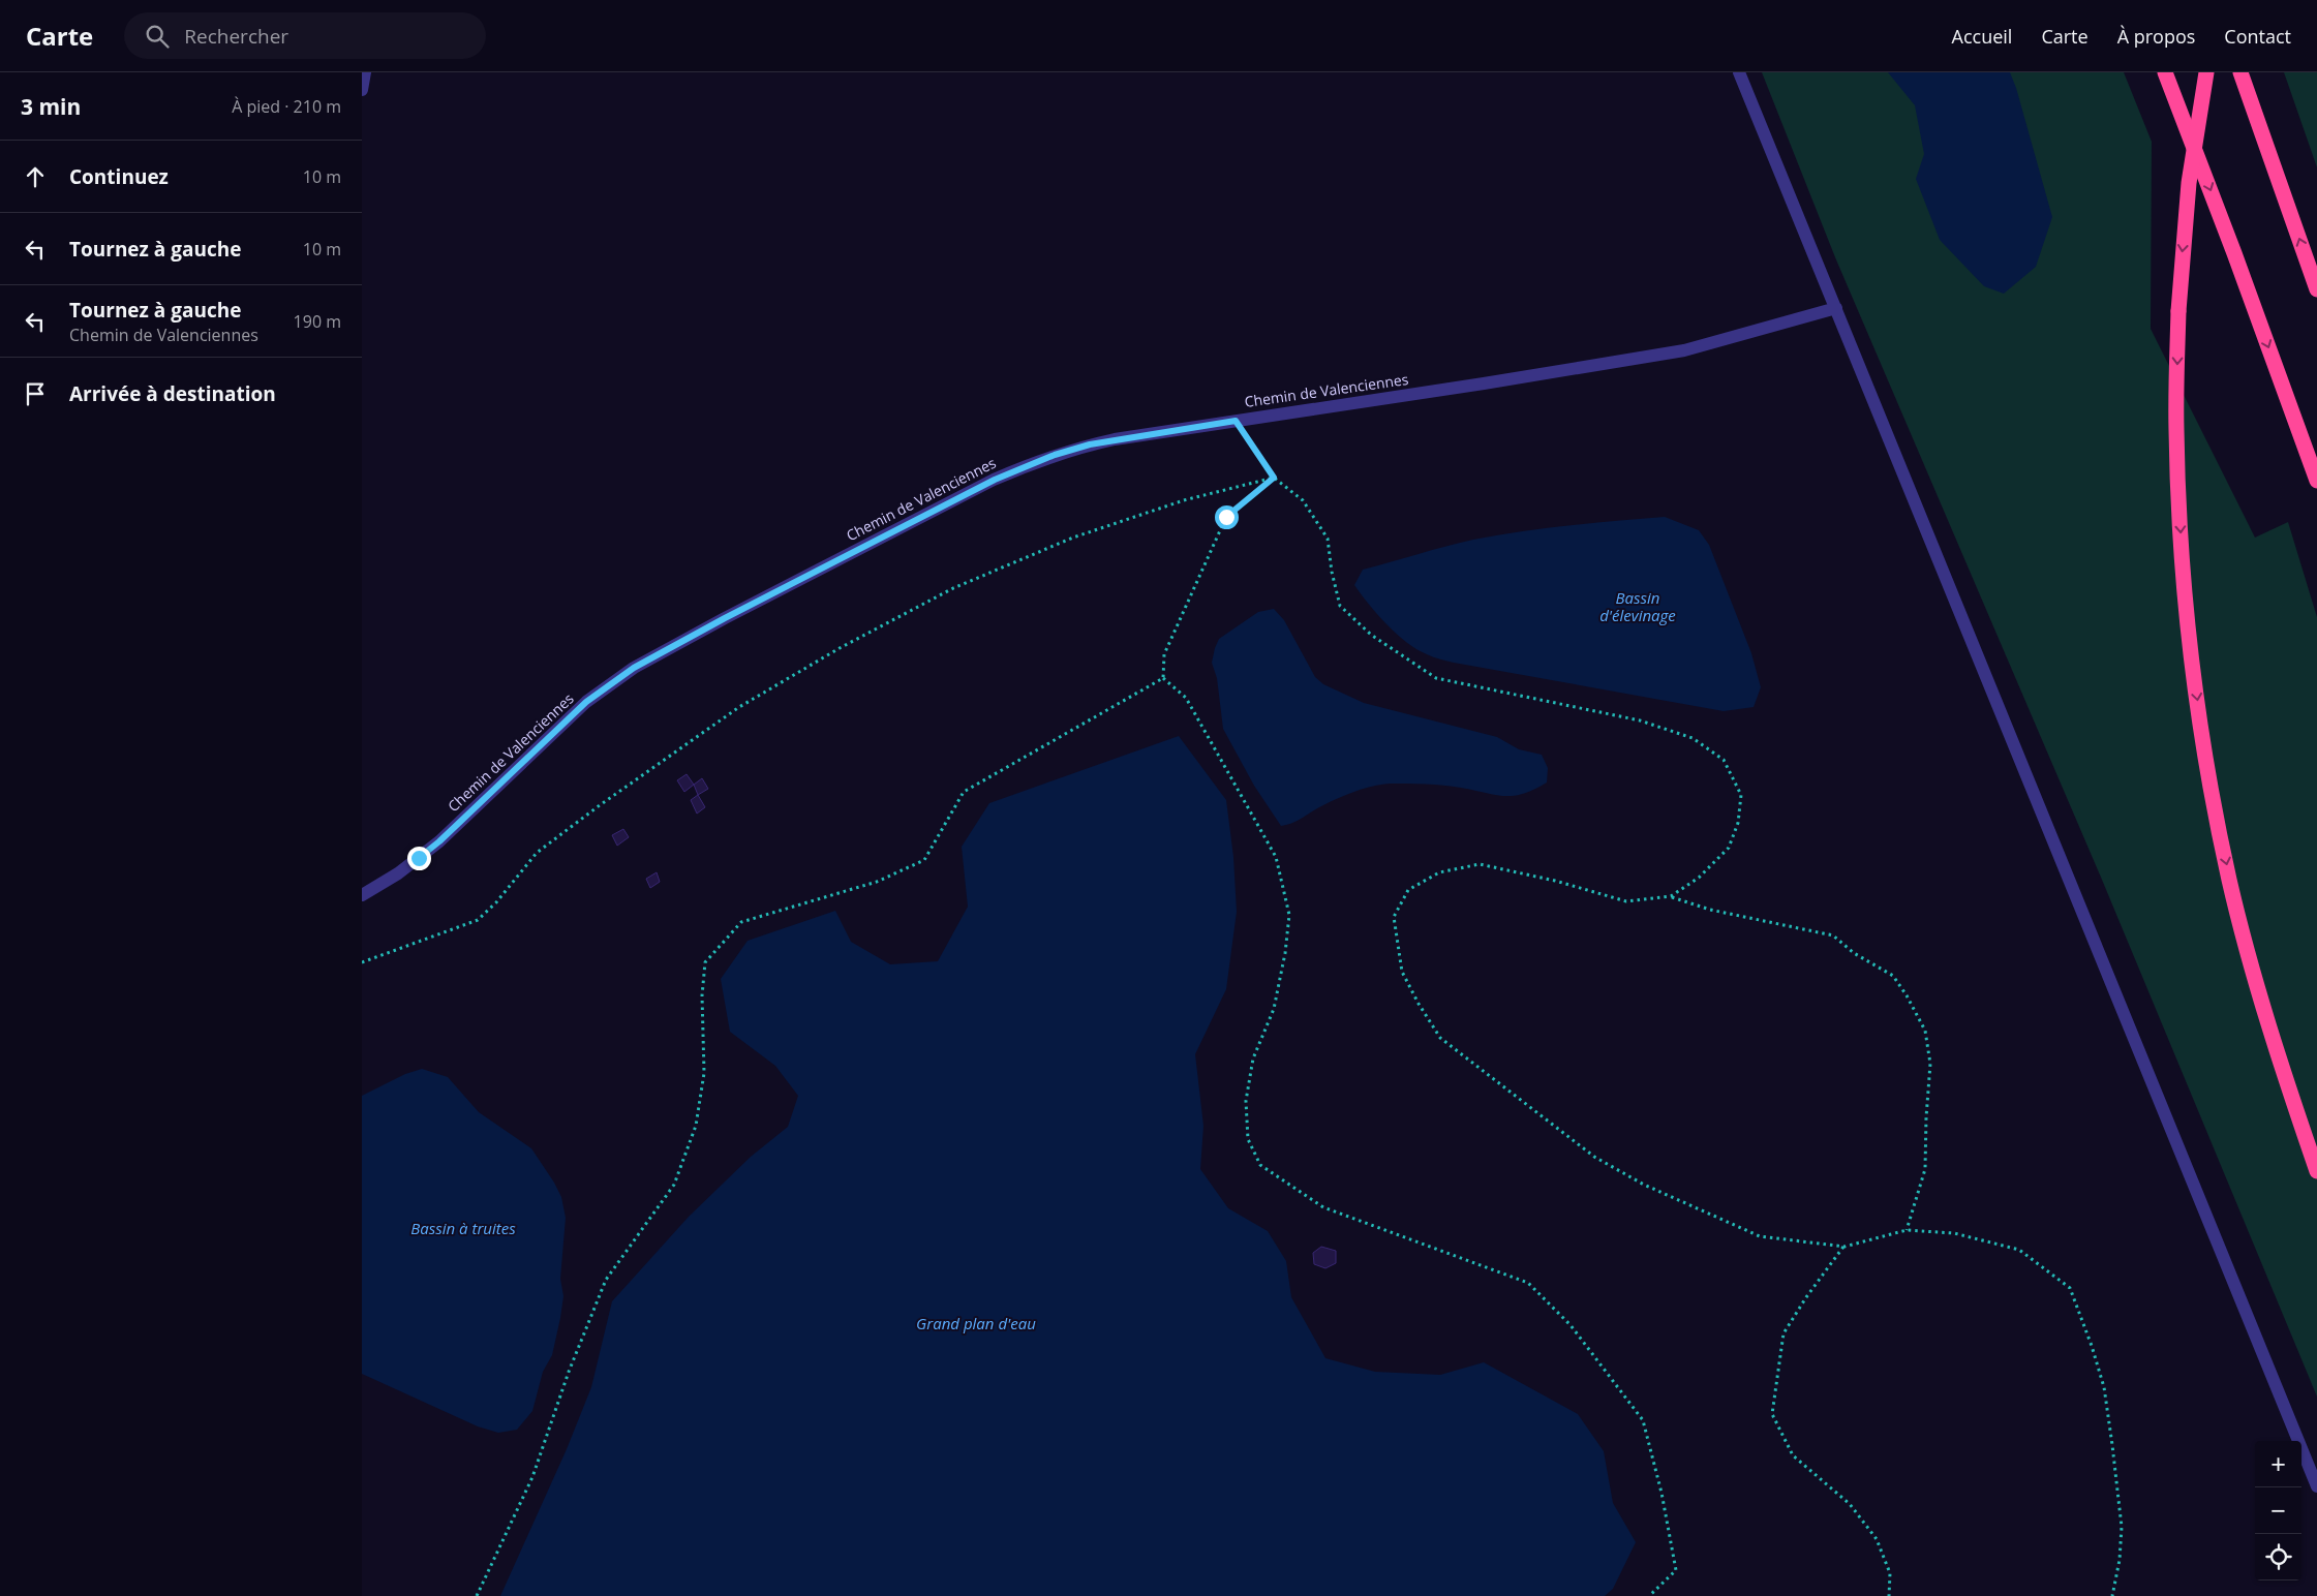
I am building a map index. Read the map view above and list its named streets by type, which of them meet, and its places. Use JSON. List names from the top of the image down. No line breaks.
{"streets":{"street":["Chemin de Valenciennes"]},"water":["Bassin d'élevinage","Bassin à truites","Grand plan d'eau"],"page":{"header":"Carte","search":"Rechercher","nav":["Accueil","Carte","À propos","Contact"],"heading":["3 min","À pied · 210 m"],"list":[["Continuez","10 m"],["Tournez à gauche","10 m"],["Tournez à gauche","Chemin de Valenciennes","190 m"],"Arrivée à destination"],"map_buttons":["+","−"]}}
